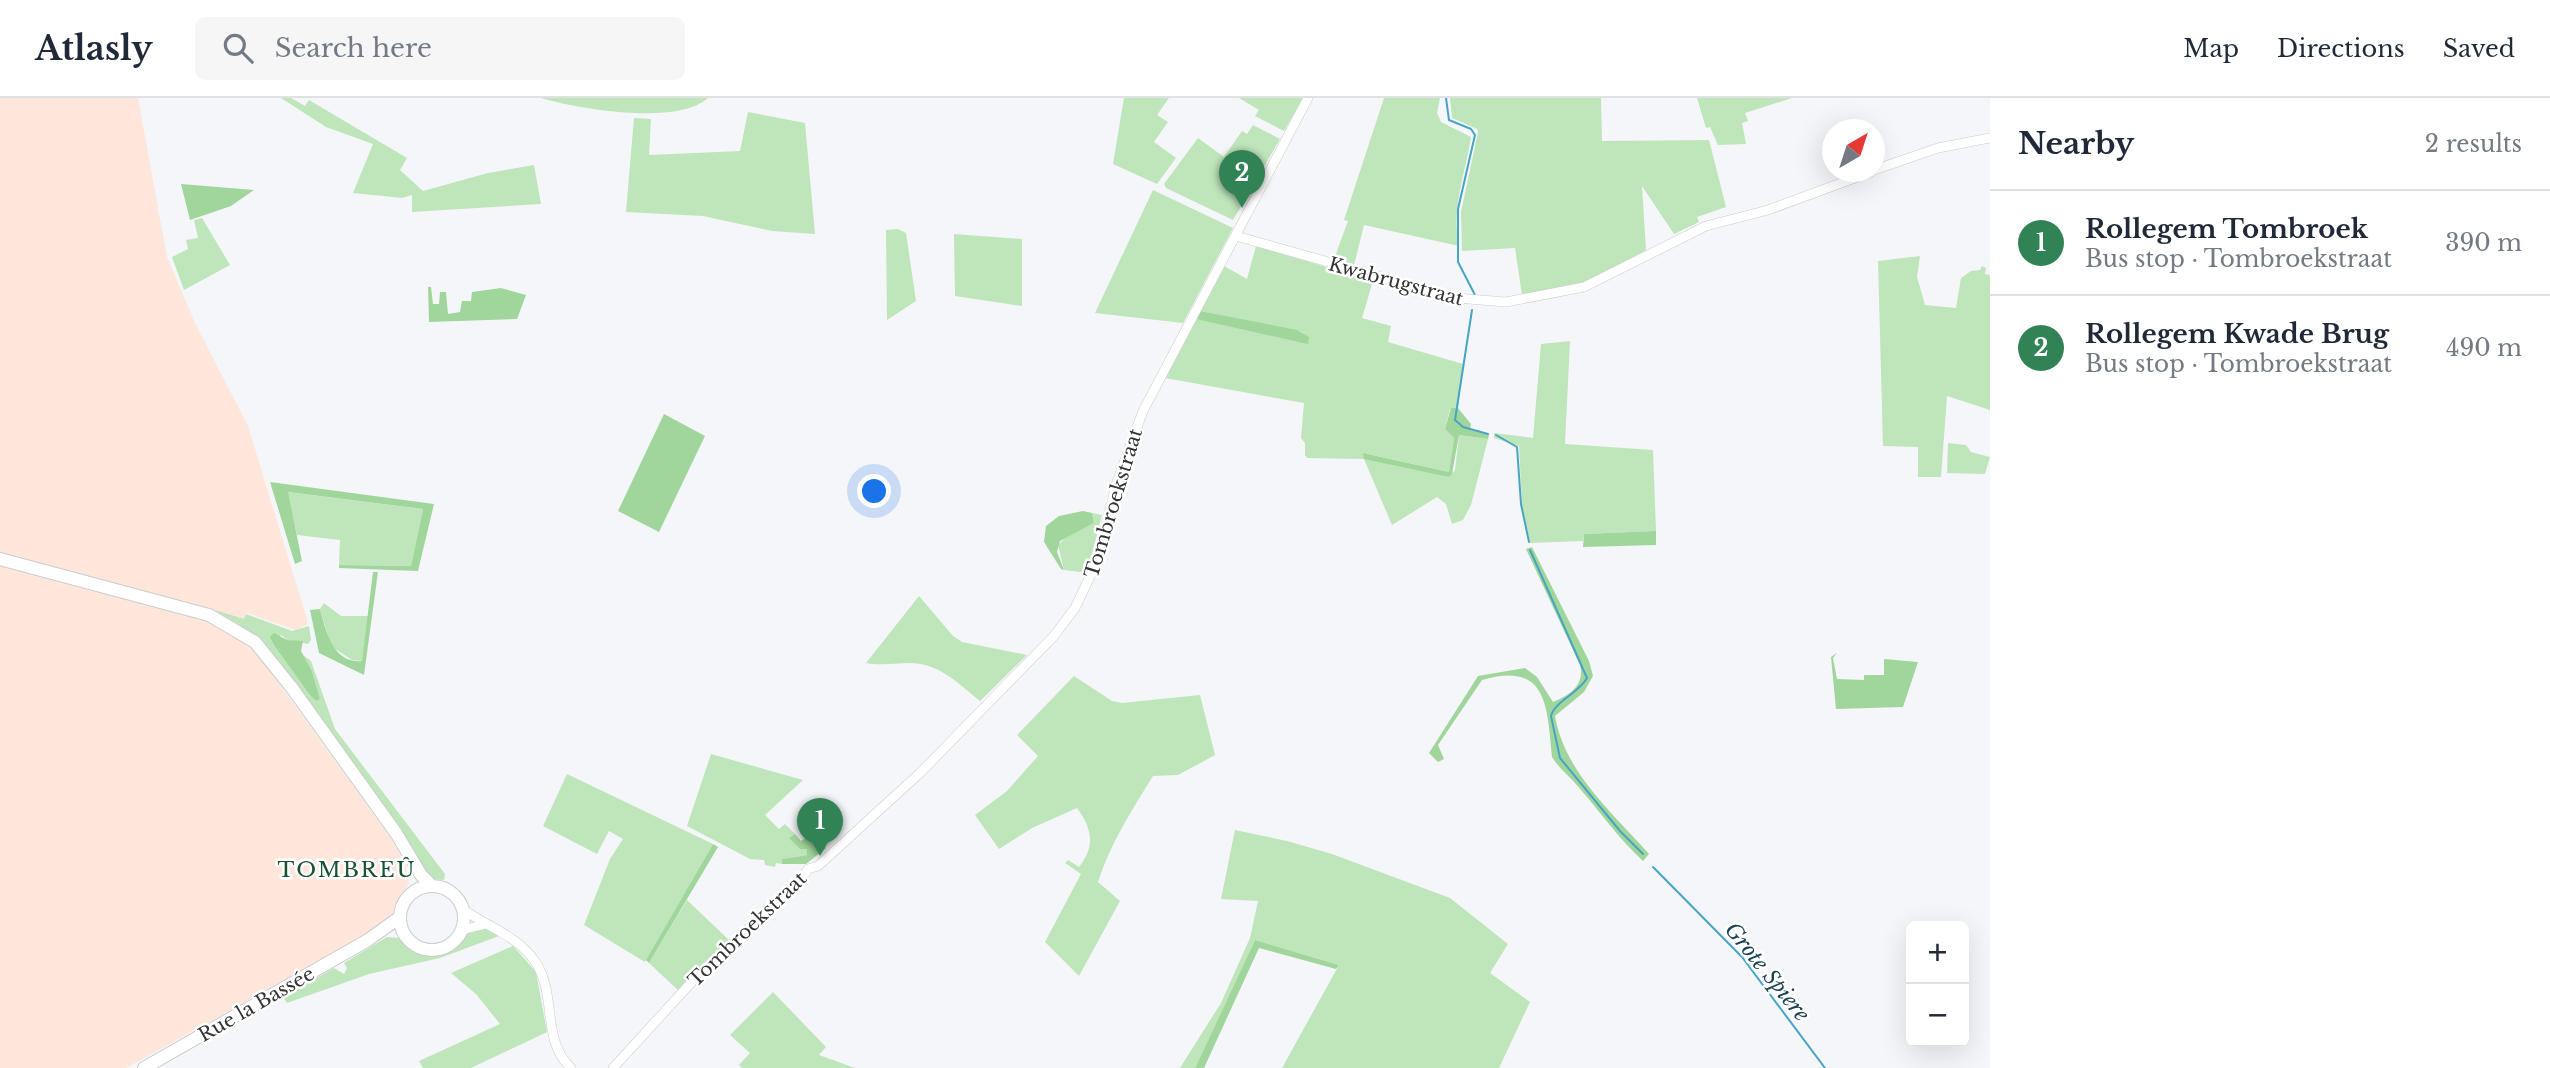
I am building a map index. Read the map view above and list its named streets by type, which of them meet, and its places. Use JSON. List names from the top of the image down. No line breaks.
{"streets":{"main road":["Rue la Bassée"],"street":["Kwabrugstraat","Tombroekstraat"]},"crossings":[["Kwabrugstraat","Tombroekstraat"]],"districts":["TOMBREÛ"],"water":["Grote Spiere"],"north":"top right","page":{"header":"Atlasly","search":"Search here","nav":["Map","Directions","Saved"],"heading":["Nearby","2 results"],"pins":["2","1"],"list":[{"mark":"1","name":"Rollegem Tombroek","note":"Bus stop · Tombroekstraat","value":"390 m"},{"mark":"2","name":"Rollegem Kwade Brug","note":"Bus stop · Tombroekstraat","value":"490 m"}],"map_buttons":["+","−"]}}
